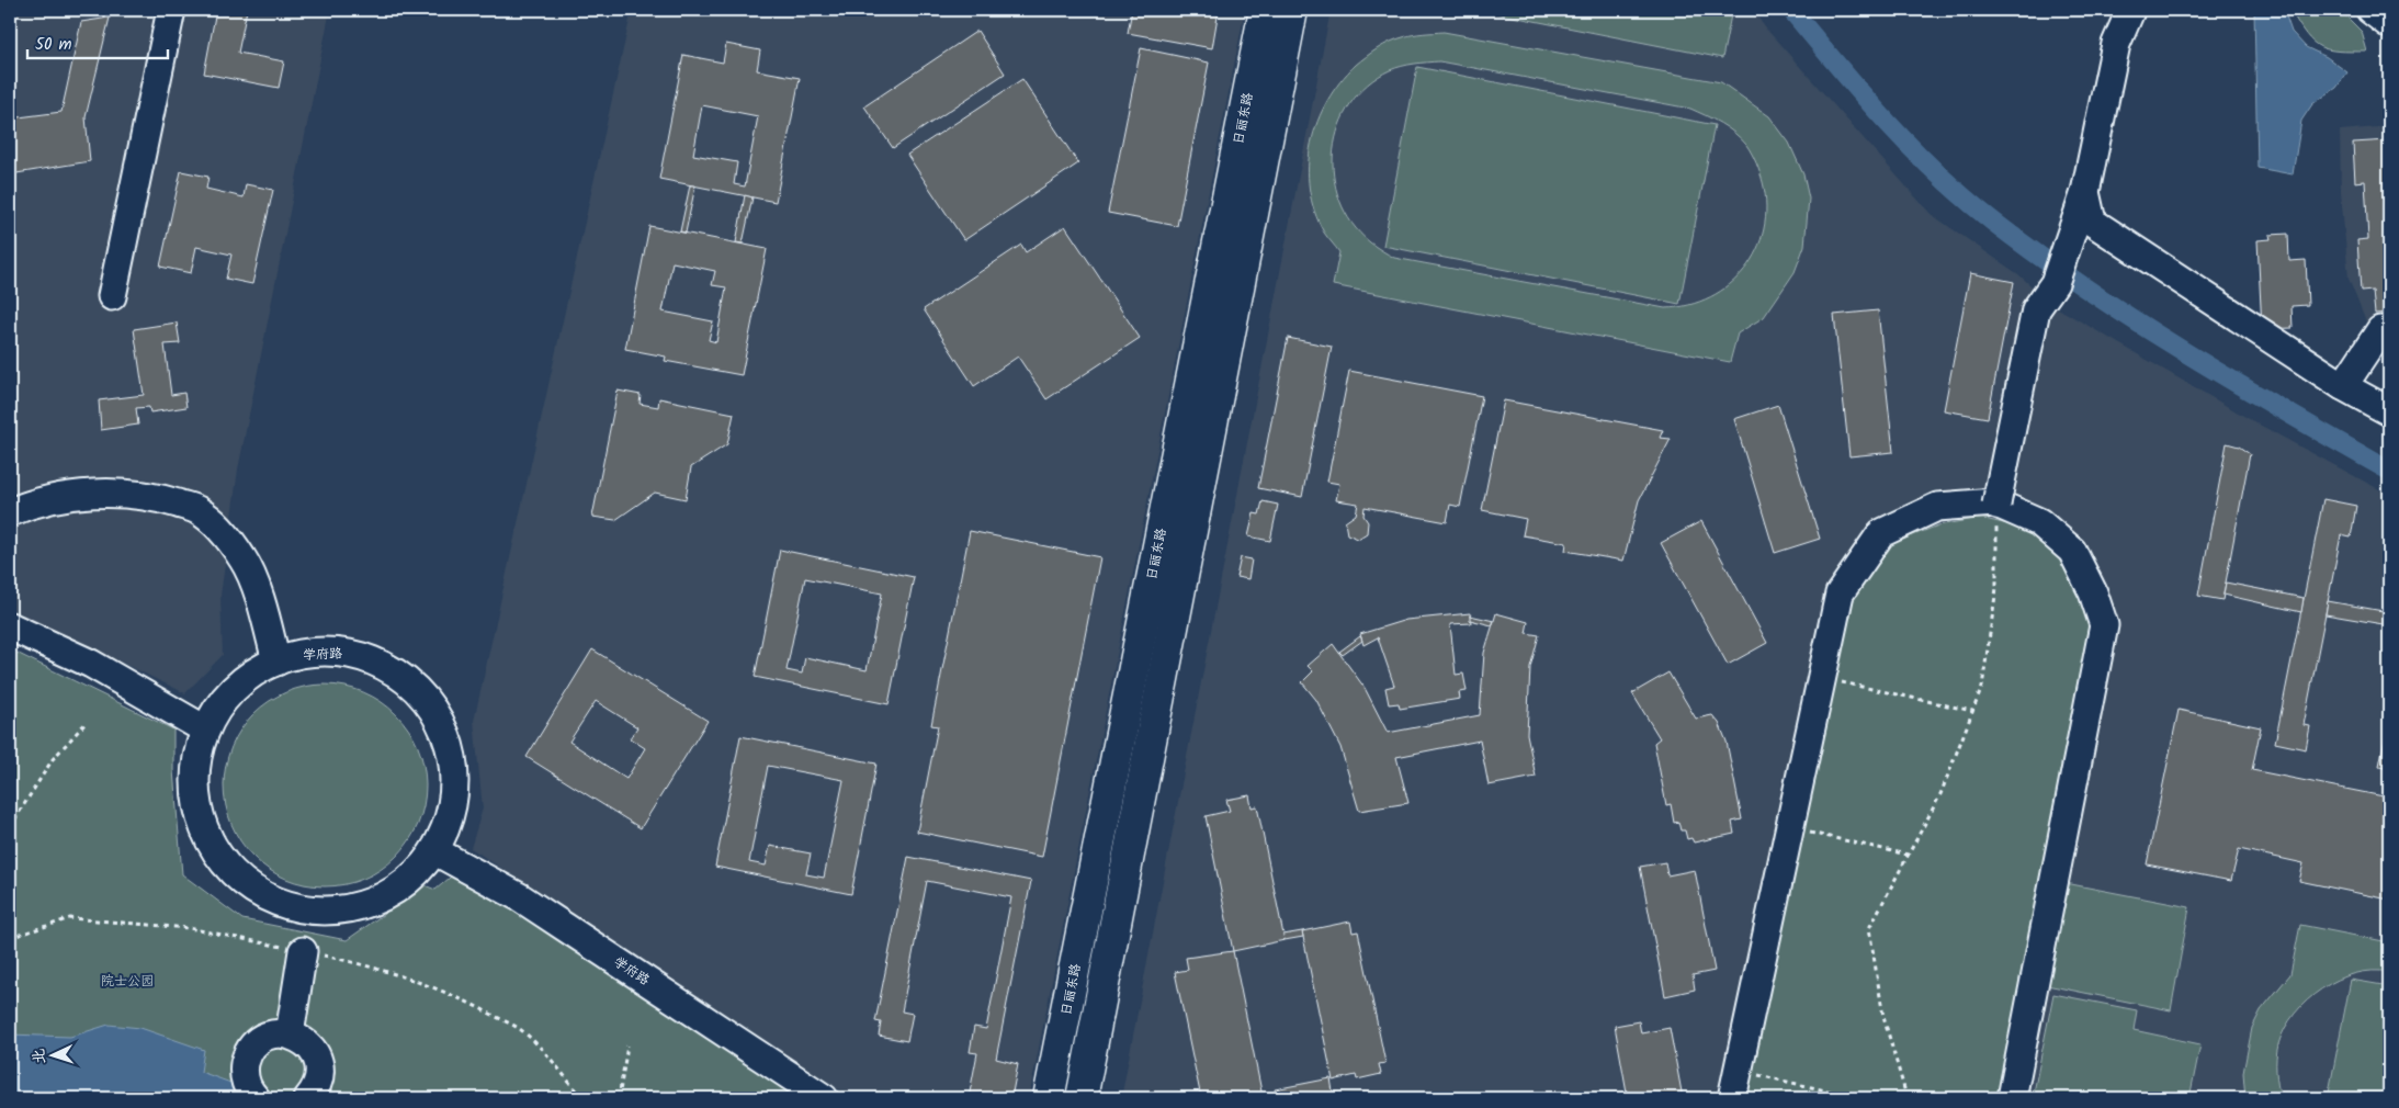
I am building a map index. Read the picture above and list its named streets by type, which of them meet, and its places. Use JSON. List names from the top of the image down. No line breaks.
{"streets":{"main road":["日丽东路"],"street":["学府路"]},"parks":["院士公园"],"scale_bar":"50 m","north":"left"}
